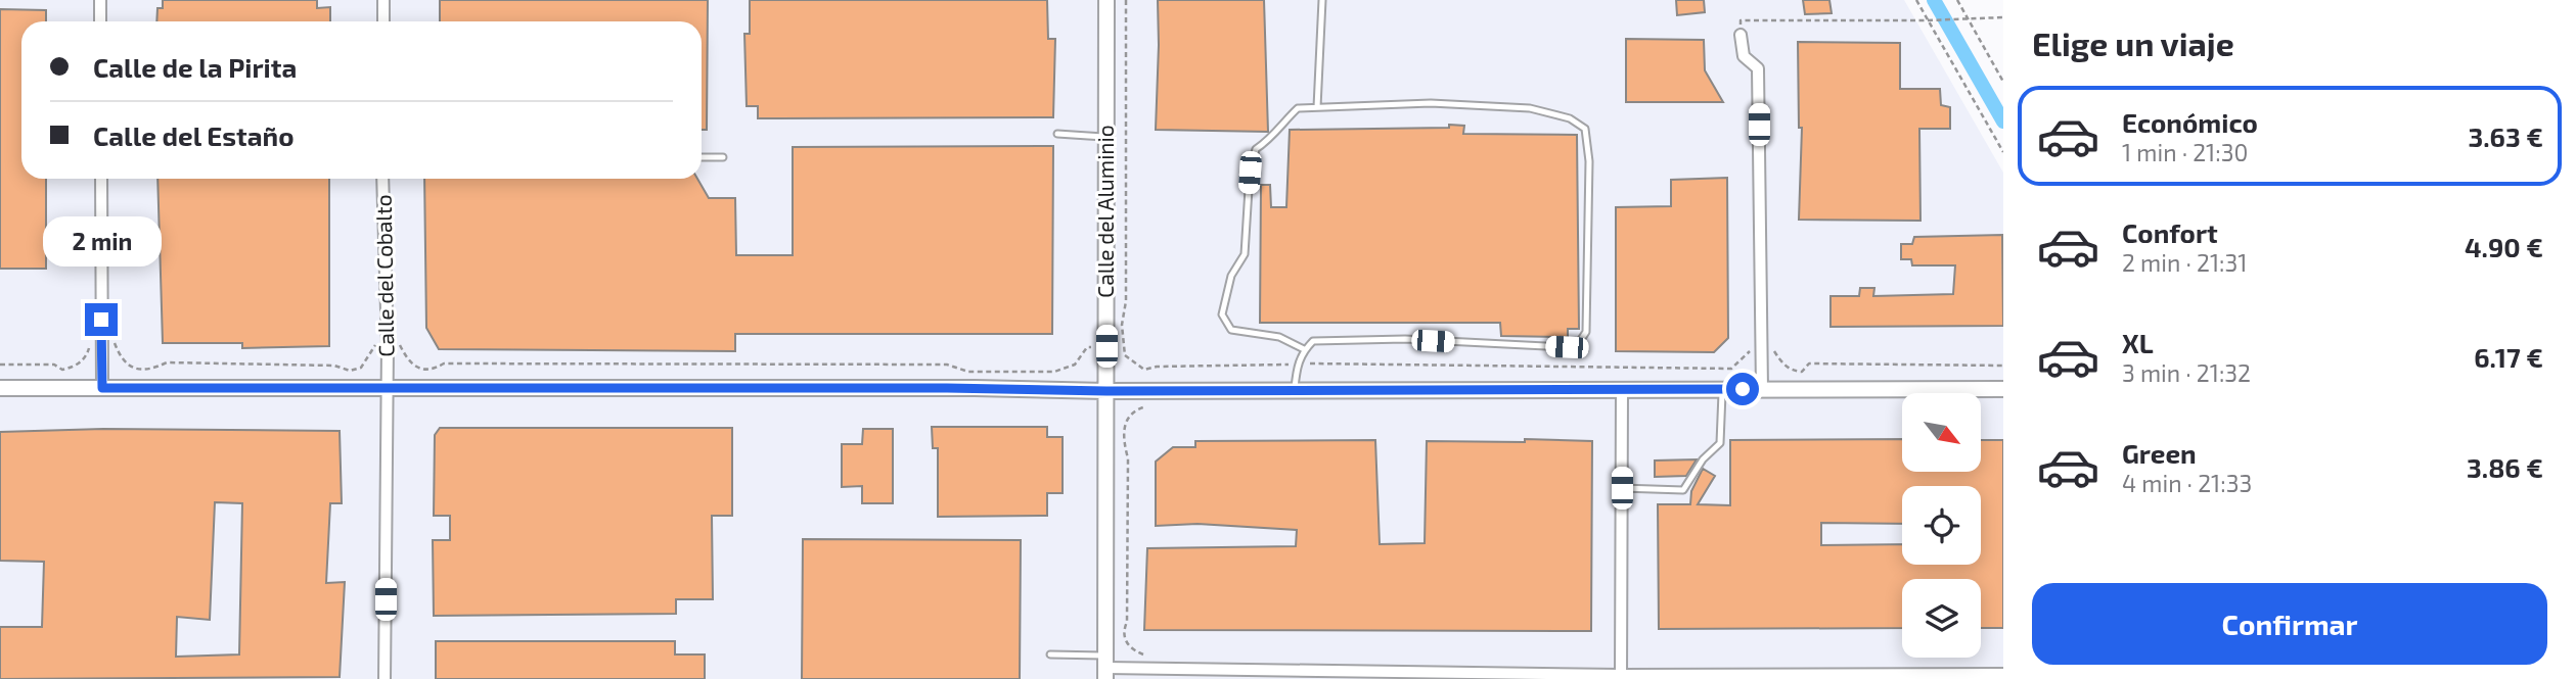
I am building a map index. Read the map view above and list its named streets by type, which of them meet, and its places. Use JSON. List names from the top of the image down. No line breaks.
{"streets":{"street":["Calle del Aluminio","Calle del Cobalto"]},"north":"bottom right","page":{"heading":"Elige un viaje","banner":["Calle de la Pirita","Calle del Estaño"],"list":[{"name":"Económico","note":"1 min · 21:30","value":"3.63 €"},{"name":"Confort","note":"2 min · 21:31","value":"4.90 €"},{"name":"XL","note":"3 min · 21:32","value":"6.17 €"},{"name":"Green","note":"4 min · 21:33","value":"3.86 €"}],"bubble":"2 min","buttons":"Confirmar"}}
